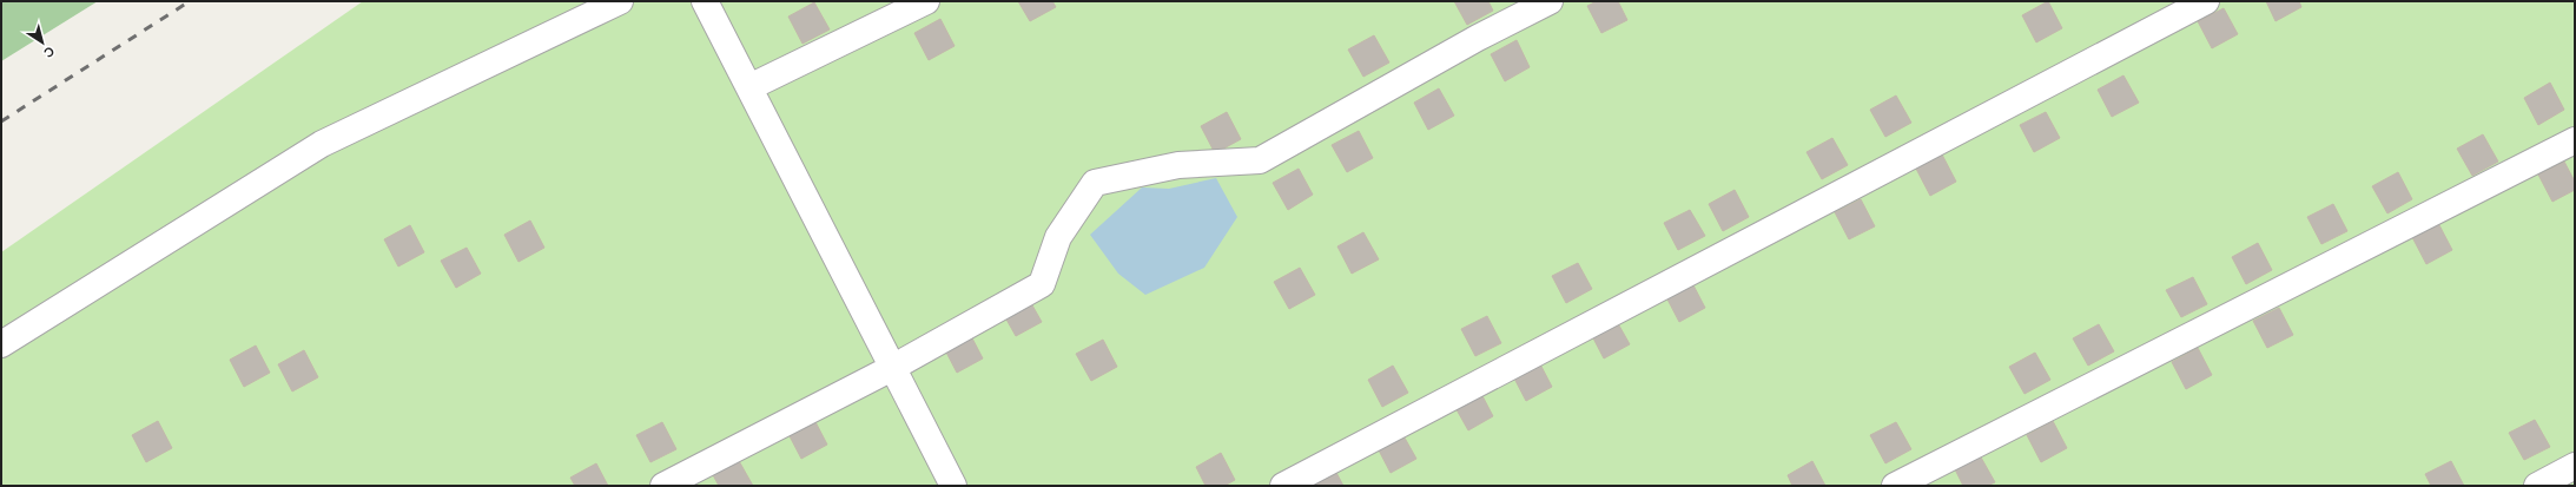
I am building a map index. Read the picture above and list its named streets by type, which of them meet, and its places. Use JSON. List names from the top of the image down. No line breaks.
{"north":"bottom right"}
